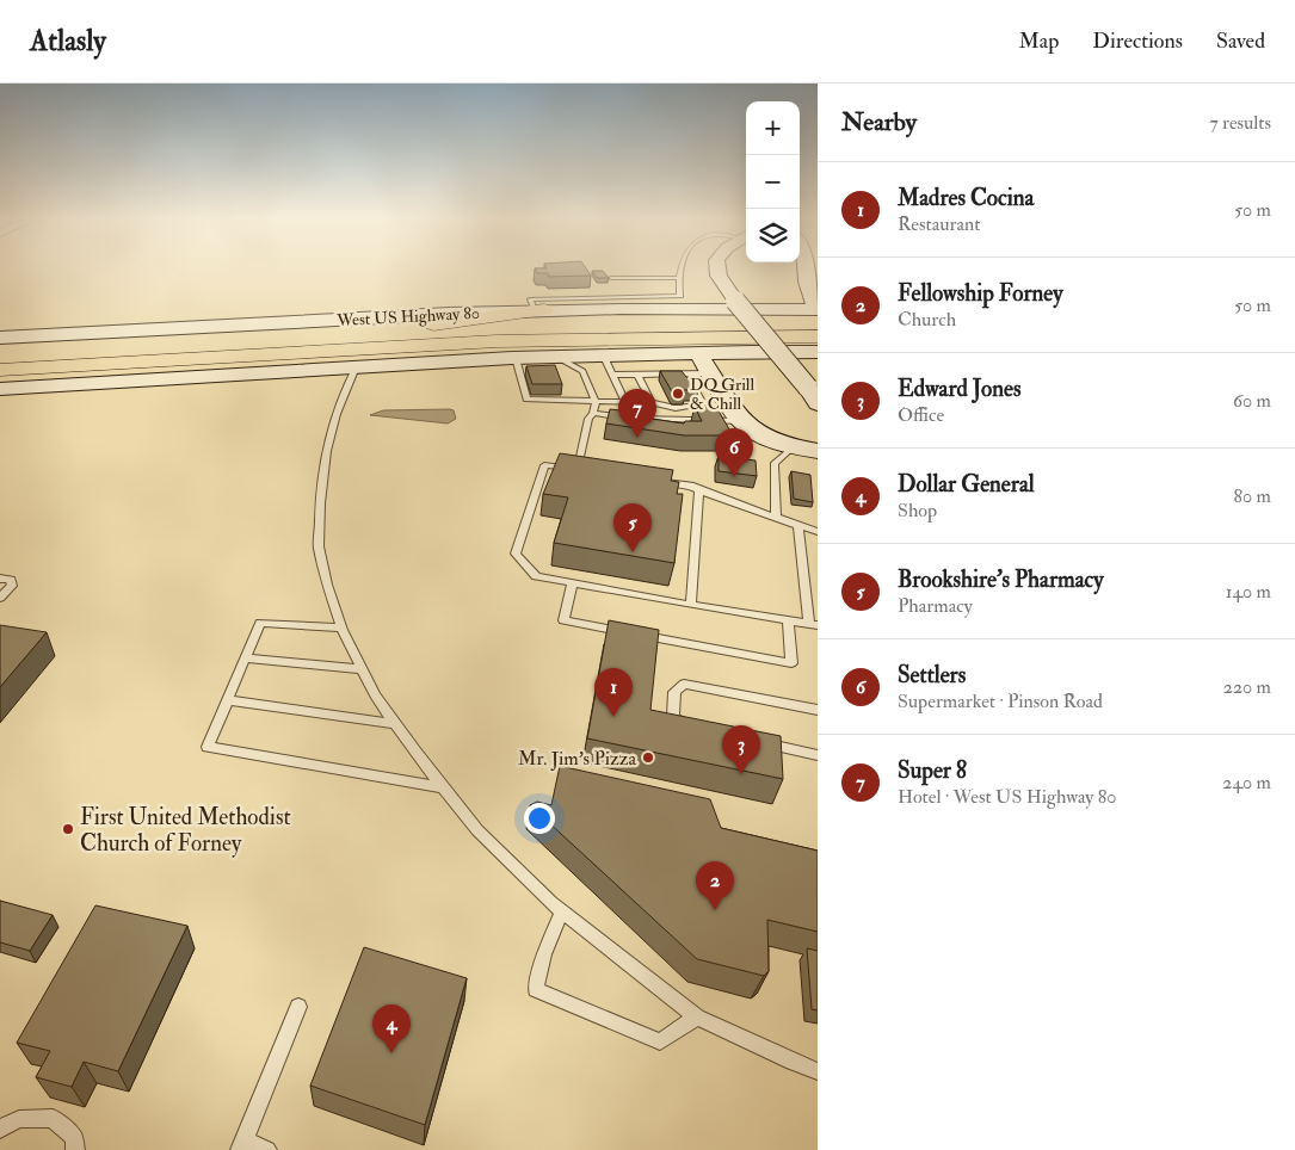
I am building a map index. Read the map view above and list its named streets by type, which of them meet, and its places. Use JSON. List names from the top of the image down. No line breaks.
{"streets":{"main road":["West US Highway 80"]},"places":["DQ Grill & Chill","Mr. Jim's Pizza","First United Methodist Church of Forney"],"page":{"header":"Atlasly","nav":["Map","Directions","Saved"],"heading":["Nearby","7 results"],"map_buttons":["+","−"],"list":[{"mark":"1","name":"Madres Cocina","note":"Restaurant","value":"50 m"},{"mark":"2","name":"Fellowship Forney","note":"Church","value":"50 m"},{"mark":"3","name":"Edward Jones","note":"Office","value":"60 m"},{"mark":"4","name":"Dollar General","note":"Shop","value":"80 m"},{"mark":"5","name":"Brookshire's Pharmacy","note":"Pharmacy","value":"140 m"},{"mark":"6","name":"Settlers","note":"Supermarket · Pinson Road","value":"220 m"},{"mark":"7","name":"Super 8","note":"Hotel · West US Highway 80","value":"240 m"}],"pins":["7","6","5","1","3","2","4"]}}
